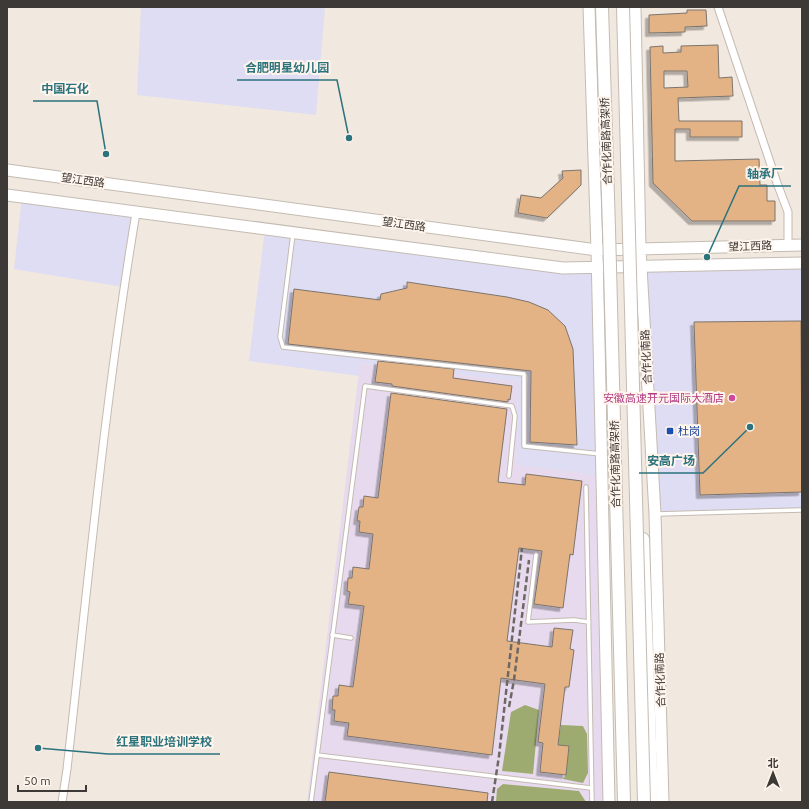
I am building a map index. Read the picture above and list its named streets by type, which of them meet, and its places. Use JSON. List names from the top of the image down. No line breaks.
{"streets":{"highway":["合作化南路高架桥"],"main road":["望江西路","合作化南路"]},"crossings":[["望江西路","合作化南路"]],"places":{"other":["合肥明星幼儿园","中国石化","轴承厂","安徽高速开元国际大酒店","安高广场","红星职业培训学校"],"transit":["杜岗"]},"scale_bar":"50 m","north":"top"}
